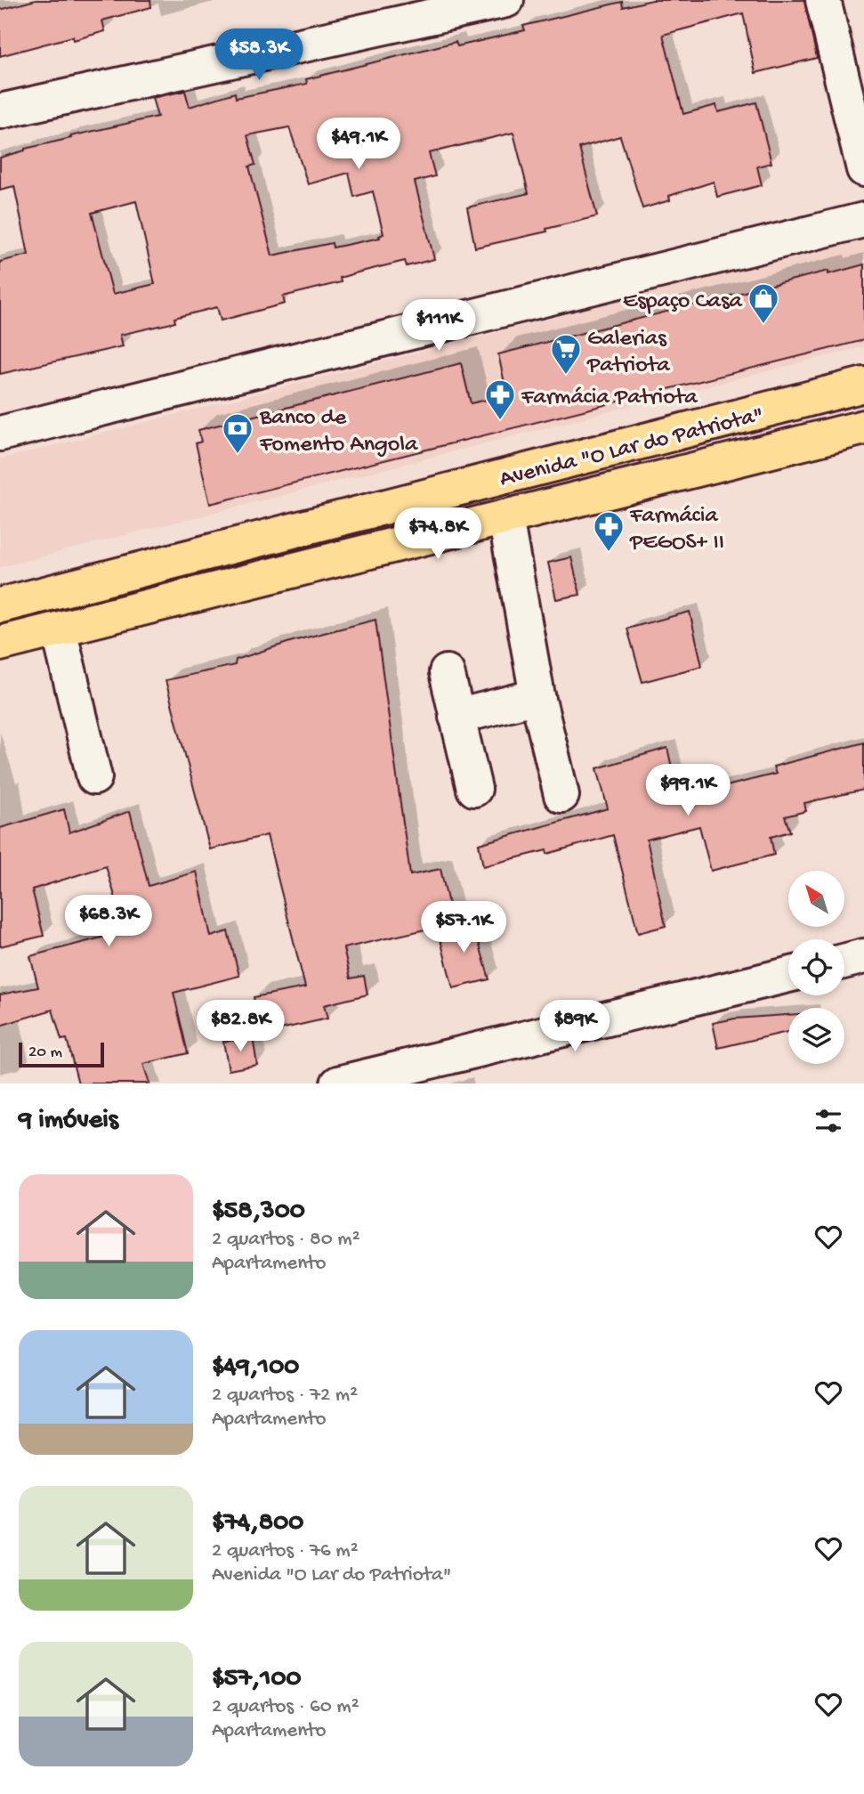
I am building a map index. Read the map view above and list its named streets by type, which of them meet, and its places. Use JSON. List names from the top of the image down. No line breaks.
{"streets":{"main road":["Avenida \"O Lar do Patriota\""]},"places":{"shop":["Espaço Casa"],"supermarket":["Galerias Patriota"],"pharmacy":["Farmácia Patriota","Farmácia PEGOS+ II"],"bank":["Banco de Fomento Angola"]},"scale_bar":"20 m","north":"top left","page":{"price":["$58.3K","$49.1K","$111K","$74.8K","$99.1K","$68.3K","$57.1K","$82.8K","$89K"],"scale":"20 m","heading":"9 imóveis","list":[{"name":"$58,300","note":"2 quartos · 80 m² · Apartamento"},{"name":"$49,100","note":"2 quartos · 72 m² · Apartamento"},{"name":"$74,800","note":"2 quartos · 76 m² · Avenida \"O Lar do Patriota\""},{"name":"$57,100","note":"2 quartos · 60 m² · Apartamento"}]}}
